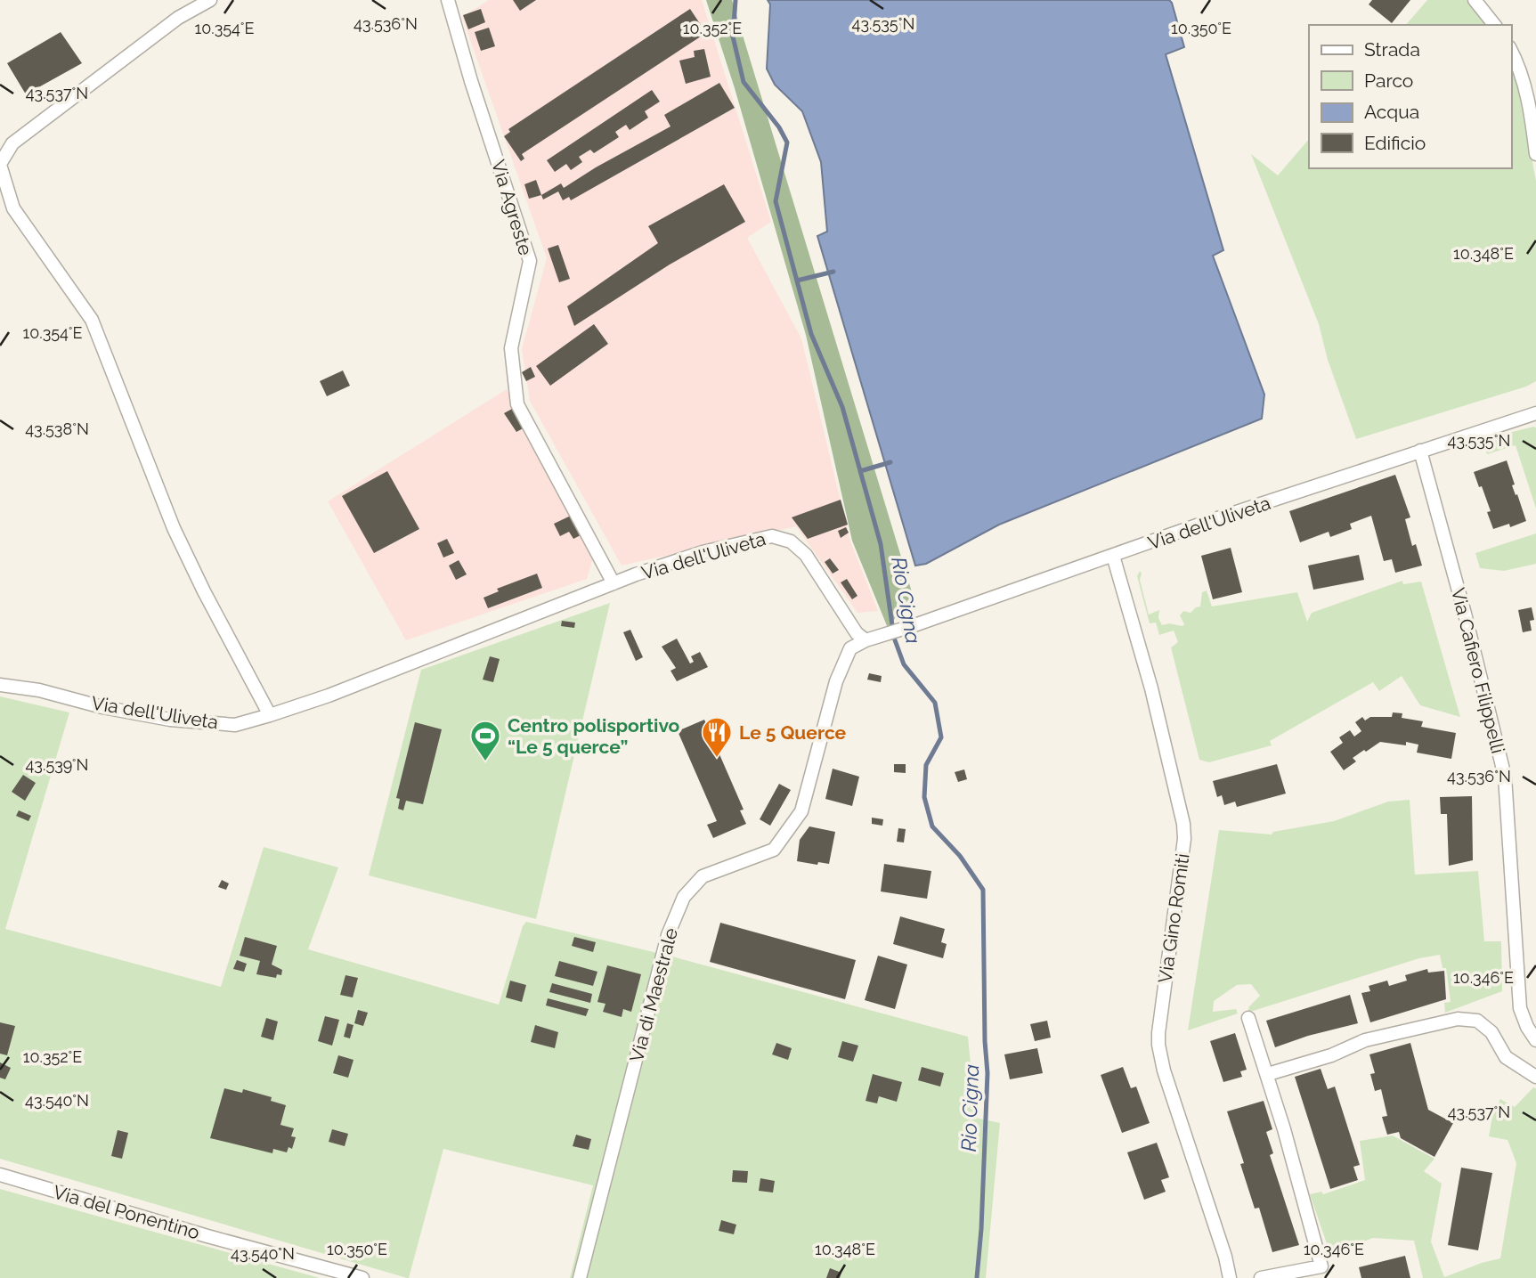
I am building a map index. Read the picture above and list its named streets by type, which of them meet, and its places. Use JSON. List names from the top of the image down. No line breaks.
{"streets":{"street":["Via Agreste","Via dell'Uliveta","Via Cafiero Filippelli","Via Gino Romiti","Via di Maestrale","Via del Ponentino"]},"crossings":[["Via Agreste","Via dell'Uliveta"],["Via dell'Uliveta","Via Cafiero Filippelli"],["Via dell'Uliveta","Via Gino Romiti"],["Via dell'Uliveta","Via di Maestrale"]],"water":["Rio Cigna"],"places":{"restaurant":["Le 5 Querce"],"sports":["Centro polisportivo “Le 5 querce”"]},"legend":["Strada","Parco","Acqua","Edificio"],"coordinates":["43.536°N","43.535°N","10.354°E","10.352°E","10.350°E","43.537°N","10.348°E","43.538°N","43.539°N","10.346°E","43.540°N"]}
